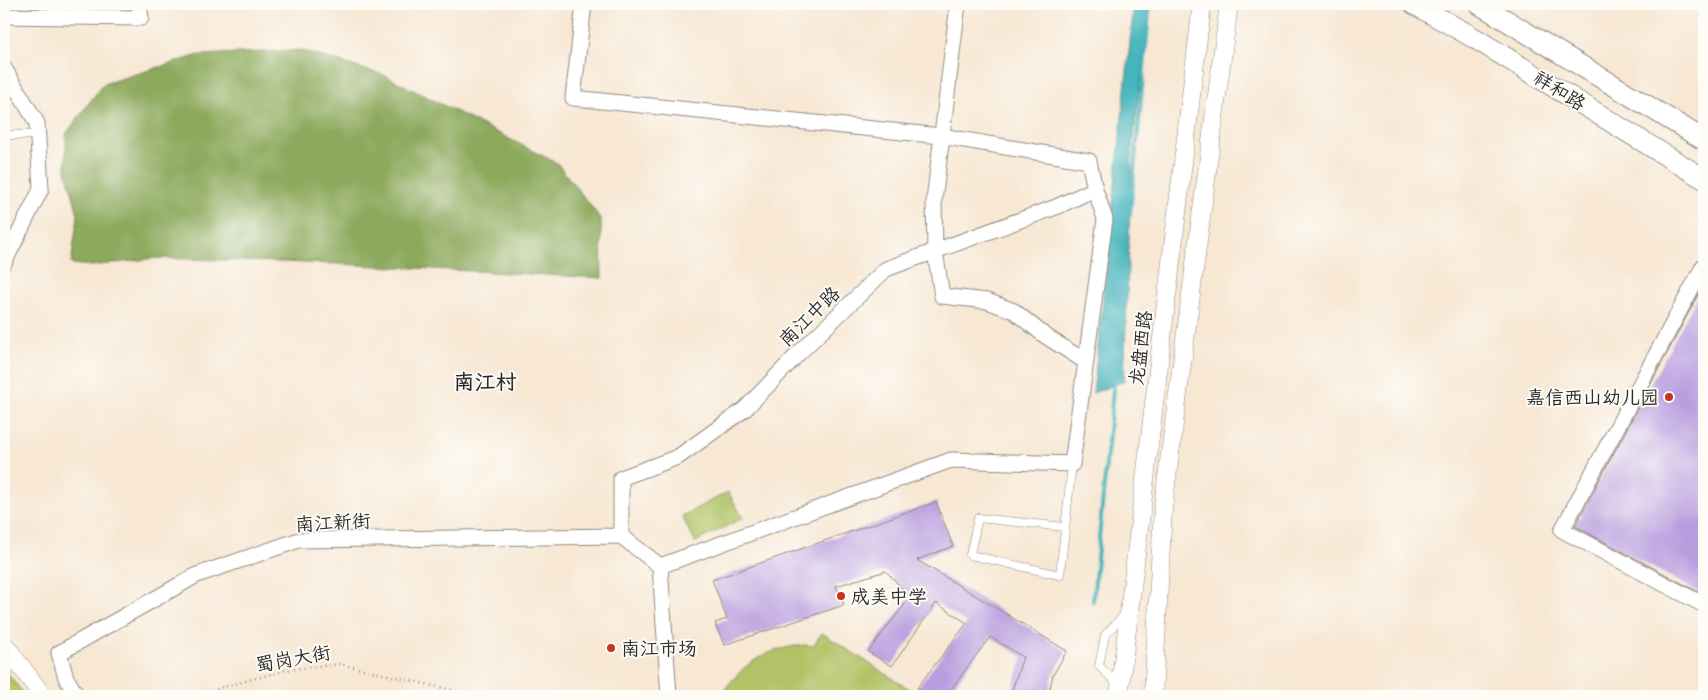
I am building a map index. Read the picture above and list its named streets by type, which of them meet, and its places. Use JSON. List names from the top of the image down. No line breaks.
{"streets":{"main road":["祥和路"],"street":["南江中路","龙盘西路","南江新街"],"path":["蜀岗大街"]},"crossings":[["南江中路","南江新街"]],"districts":["南江村"],"places":["嘉信西山幼儿园","成美中学","南江市场"]}
